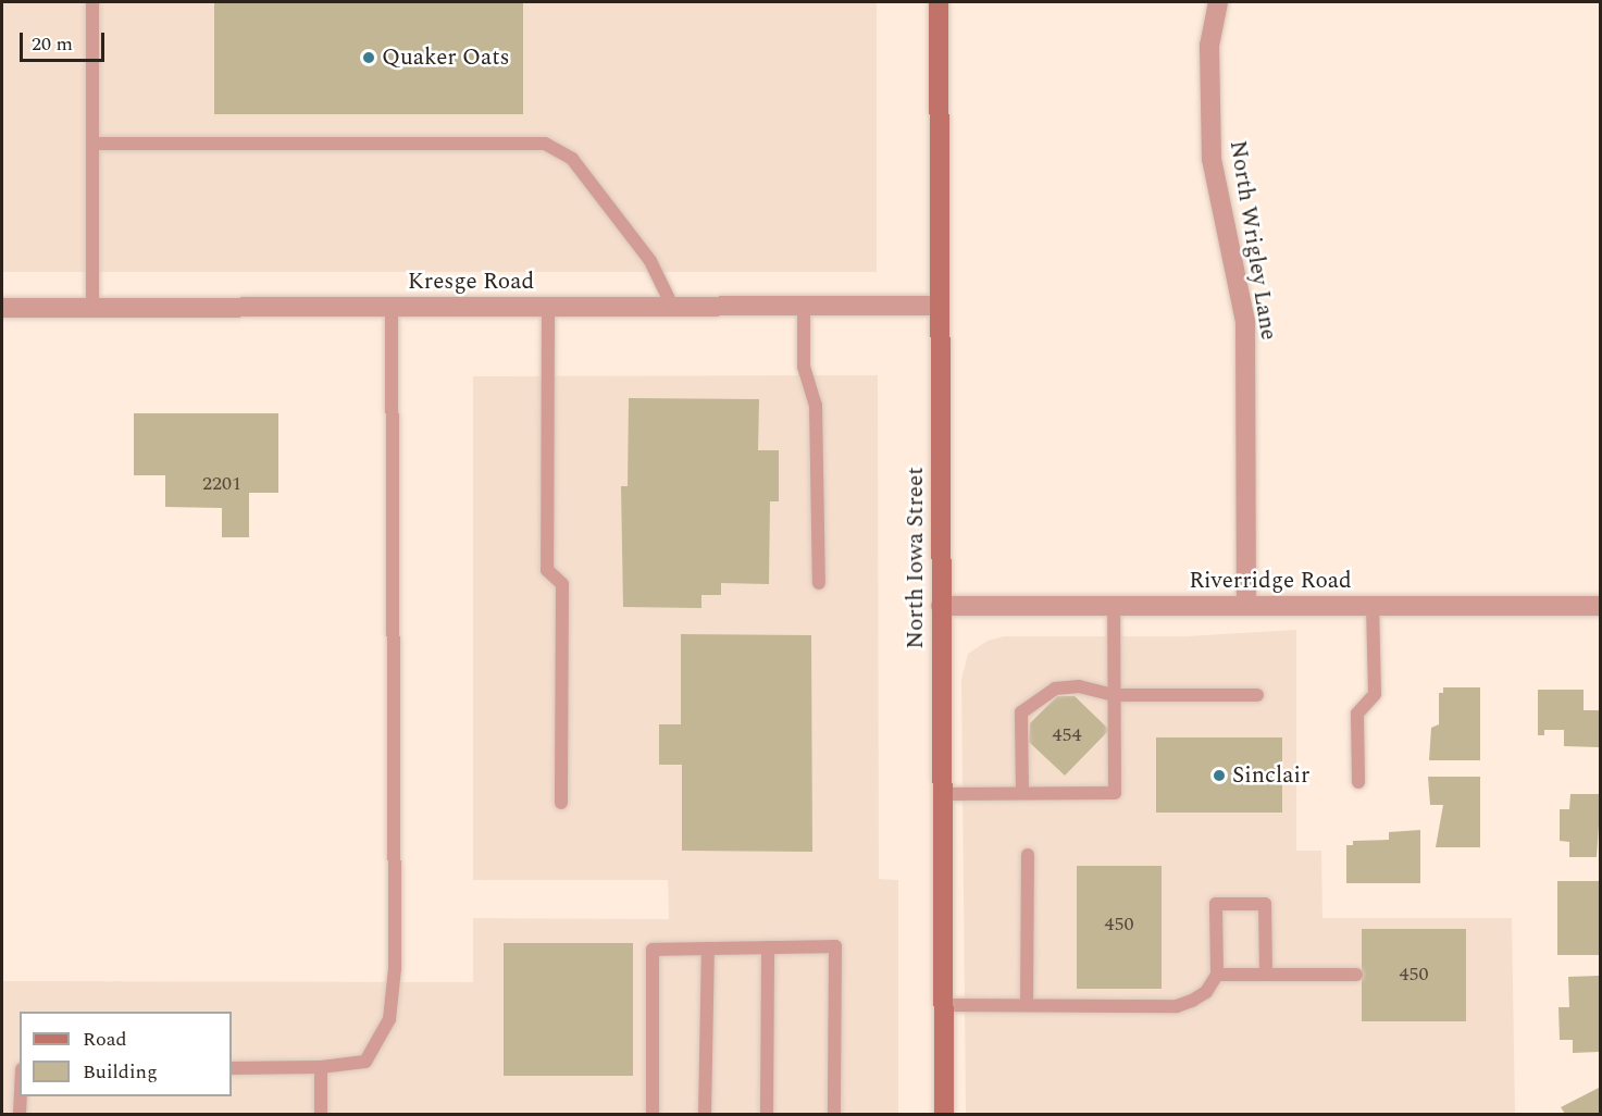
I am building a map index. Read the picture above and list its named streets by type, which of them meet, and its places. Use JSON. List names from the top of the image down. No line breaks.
{"streets":{"main road":["North Iowa Street"],"street":["North Wrigley Lane","Kresge Road","Riverridge Road"]},"crossings":[["North Wrigley Lane","Riverridge Road"],["Kresge Road","North Iowa Street"],["North Iowa Street","Riverridge Road"]],"places":["Quaker Oats","Sinclair"],"house_numbers":["2201","454","450","450"],"legend":["Road","Building"],"scale_bar":"20 m"}
